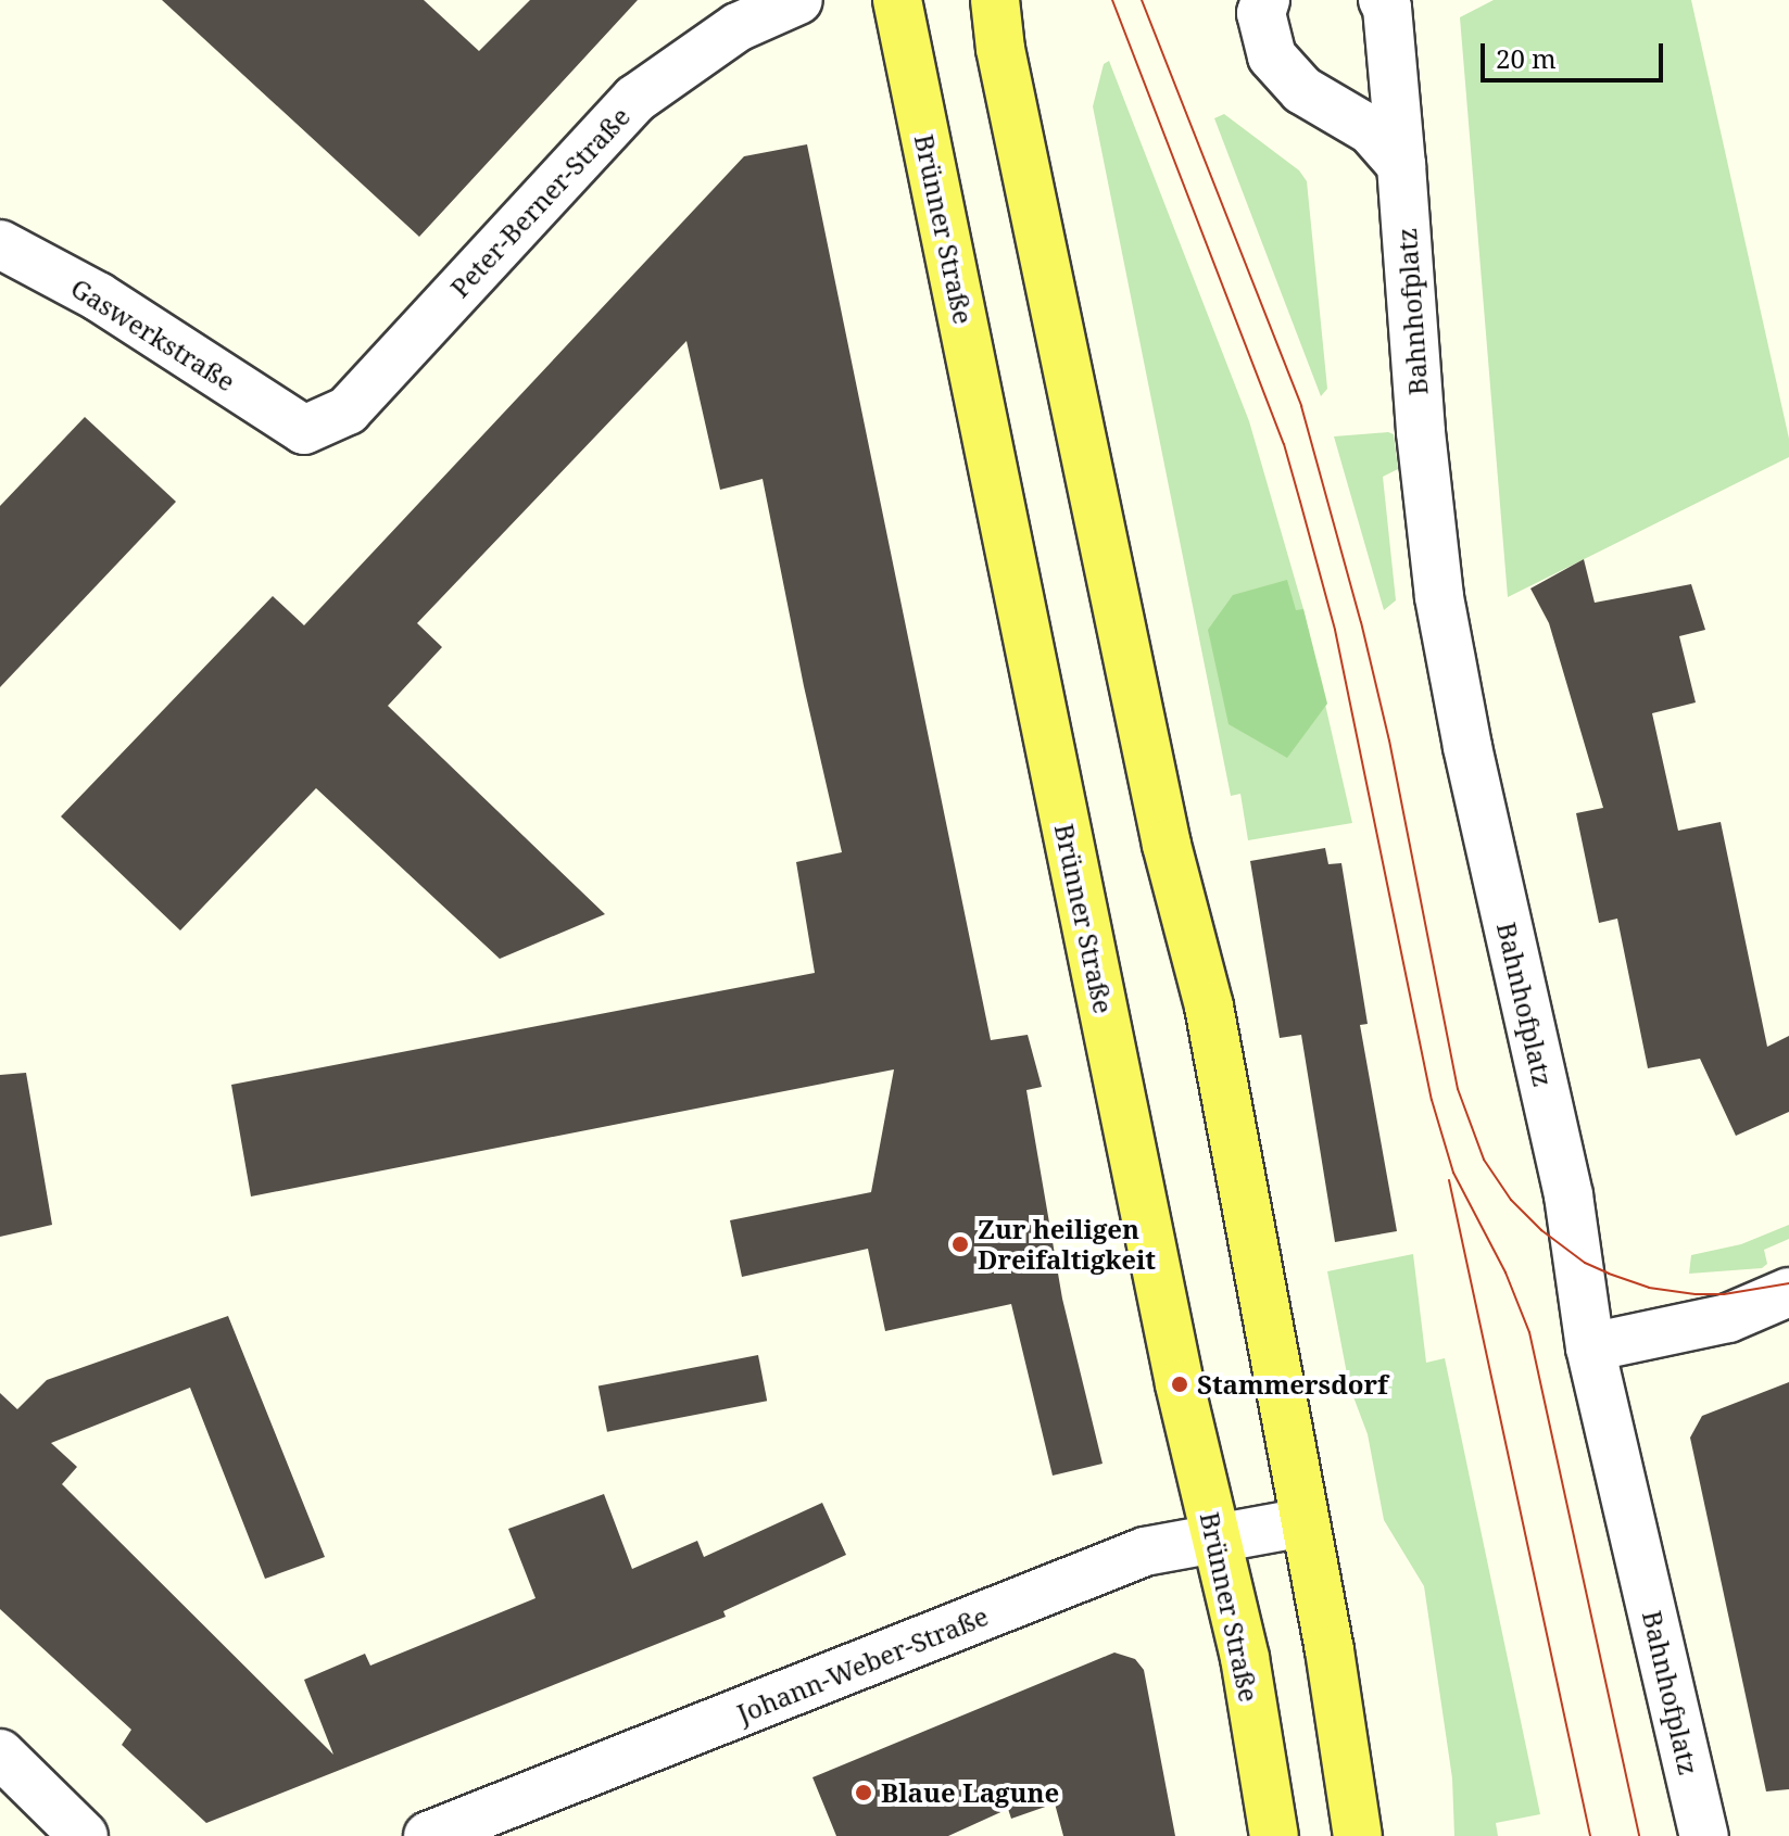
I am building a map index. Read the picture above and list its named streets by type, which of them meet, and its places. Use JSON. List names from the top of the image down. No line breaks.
{"streets":{"main road":["Brünner Straße"],"street":["Peter-Berner-Straße","Bahnhofplatz","Gaswerkstraße","Johann-Weber-Straße"]},"crossings":[["Peter-Berner-Straße","Gaswerkstraße"],["Brünner Straße","Johann-Weber-Straße"]],"places":["Zur heiligen Dreifaltigkeit","Stammersdorf","Blaue Lagune"],"scale_bar":"20 m"}
